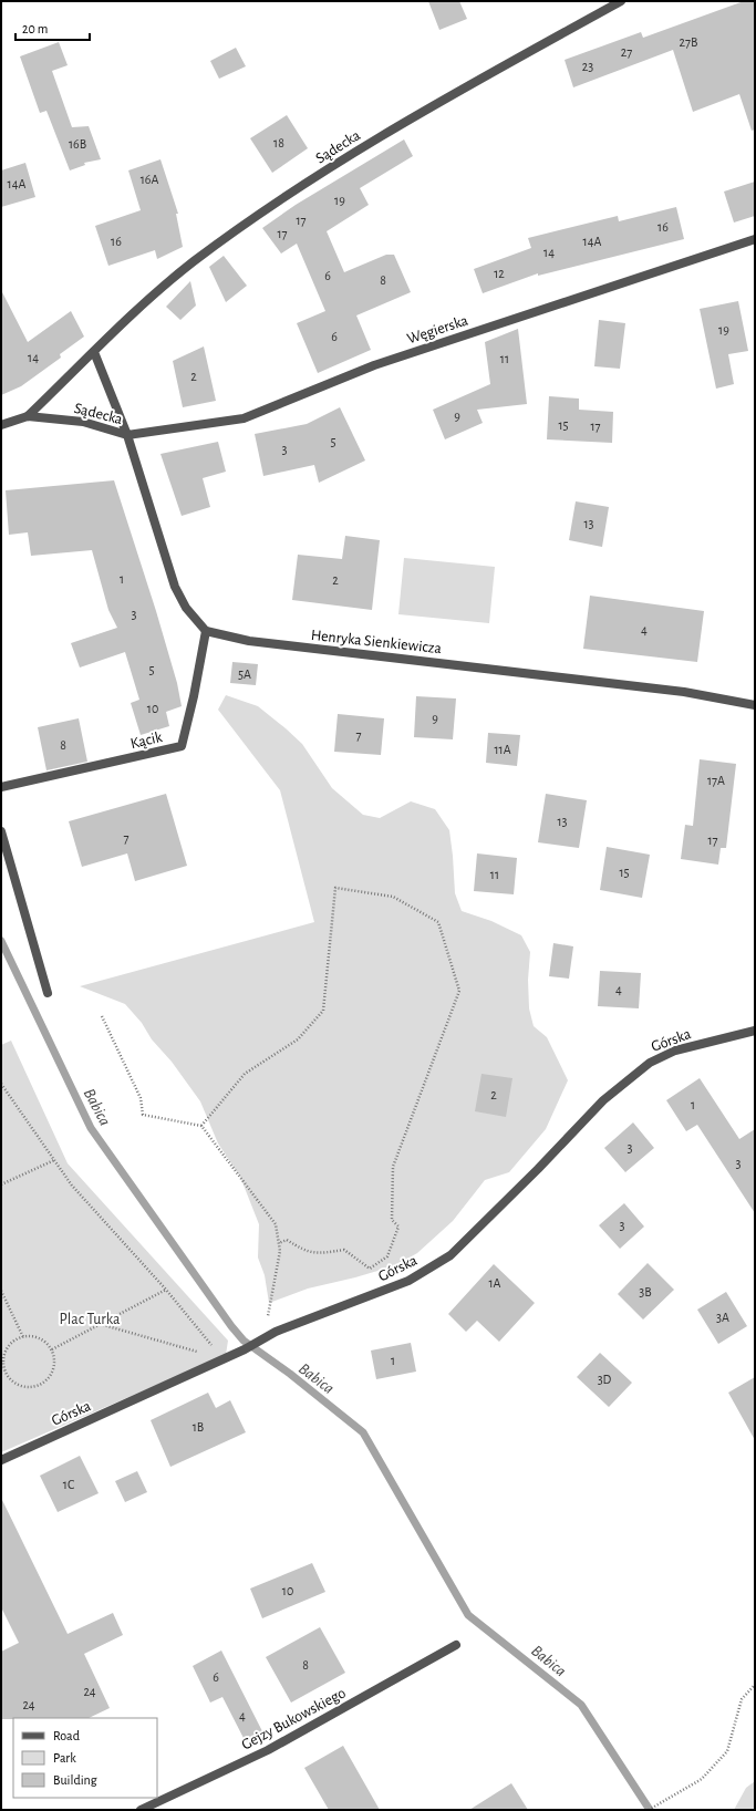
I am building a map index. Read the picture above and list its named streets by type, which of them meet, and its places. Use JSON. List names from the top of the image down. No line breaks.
{"streets":{"street":["Sądecka","Węgierska","Henryka Sienkiewicza","Kącik","Górska","Gejzy Bukowskiego"]},"crossings":[["Sądecka","Węgierska"],["Henryka Sienkiewicza","Kącik"]],"water":["Babica"],"parks":["Plac Turka"],"house_numbers":["27B","27","23","18","16B","16A","14A","19","17","16","17","16","14A","14","12","6","8","19","6","14","11","2","9","15","17","5","3","13","1","2","3","4","5","5A","10","9","7","8","11A","17A","13","7","17","15","11","4","2","1","3","3","3","1A","3B","3A","1","3D","1B","1C","10","8","6","24","24","4"],"legend":["Road","Park","Building"],"scale_bar":"20 m"}
